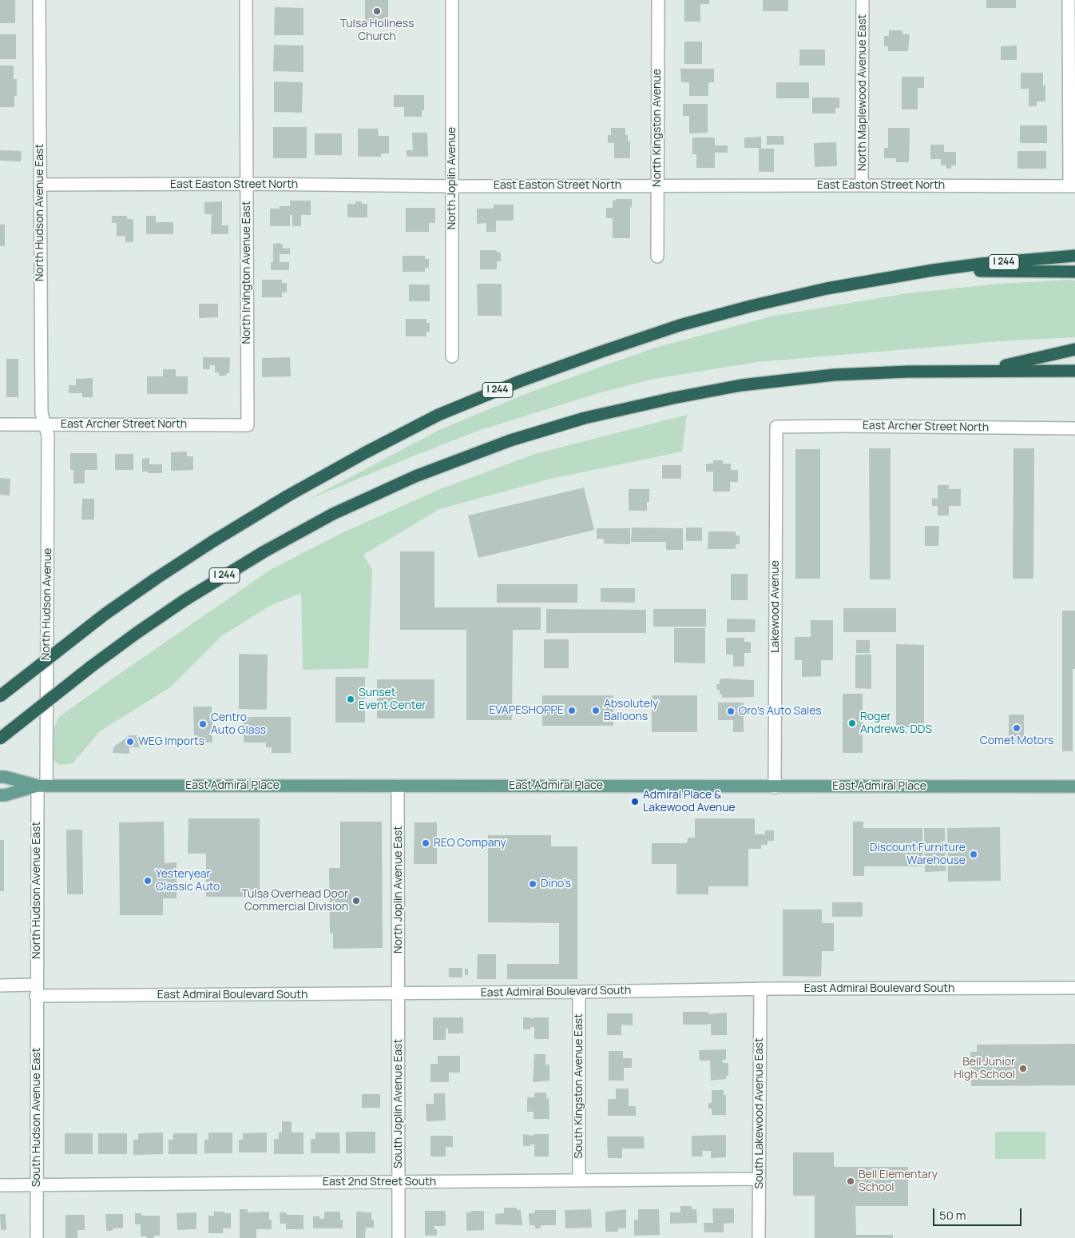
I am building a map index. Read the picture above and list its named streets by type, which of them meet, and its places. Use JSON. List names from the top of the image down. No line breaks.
{"streets":{"highway":["I 244"],"main road":["East Admiral Place"],"street":["North Maplewood Avenue East","North Kingston Avenue","North Joplin Avenue","East Easton Street North","North Hudson Avenue East","North Irvington Avenue East","East Archer Street North","North Hudson Avenue","Lakewood Avenue","North Joplin Avenue East","East Admiral Boulevard South","South Kingston Avenue East","South Joplin Avenue East","South Lakewood Avenue East","South Hudson Avenue East","East 2nd Street South"]},"crossings":[["North Maplewood Avenue East","East Easton Street North"],["North Kingston Avenue","East Easton Street North"],["North Joplin Avenue","East Easton Street North"],["East Easton Street North","North Hudson Avenue East"],["East Easton Street North","North Irvington Avenue East"],["North Hudson Avenue East","East Archer Street North"],["North Hudson Avenue East","North Hudson Avenue"],["North Hudson Avenue East","East Admiral Place"],["North Hudson Avenue East","East Admiral Boulevard South"],["North Hudson Avenue East","South Hudson Avenue East"],["North Irvington Avenue East","East Archer Street North"],["East Archer Street North","North Hudson Avenue"],["East Archer Street North","Lakewood Avenue"],["North Hudson Avenue","East Admiral Place"],["Lakewood Avenue","East Admiral Place"],["East Admiral Place","North Joplin Avenue East"],["North Joplin Avenue East","East Admiral Boulevard South"],["North Joplin Avenue East","South Joplin Avenue East"],["East Admiral Boulevard South","South Kingston Avenue East"],["East Admiral Boulevard South","South Joplin Avenue East"],["East Admiral Boulevard South","South Lakewood Avenue East"],["East Admiral Boulevard South","South Hudson Avenue East"],["South Kingston Avenue East","East 2nd Street South"],["South Joplin Avenue East","East 2nd Street South"],["South Lakewood Avenue East","East 2nd Street South"],["South Hudson Avenue East","East 2nd Street South"]],"places":["Tulsa Holiness Church","Sunset Event Center","EVAPESHOPPE","Absolutely Balloons","Oro's Auto Sales","Roger Andrews, DDS","Centro Auto Glass","Comet Motors","WEG Imports","Admiral Place & Lakewood Avenue","REO Company","Discount Furniture Warehouse","Yesteryear Classic Auto","Dino's","Tulsa Overhead Door Commercial Division","Bell Junior High School","Bell Elementary School"],"scale_bar":"50 m"}
